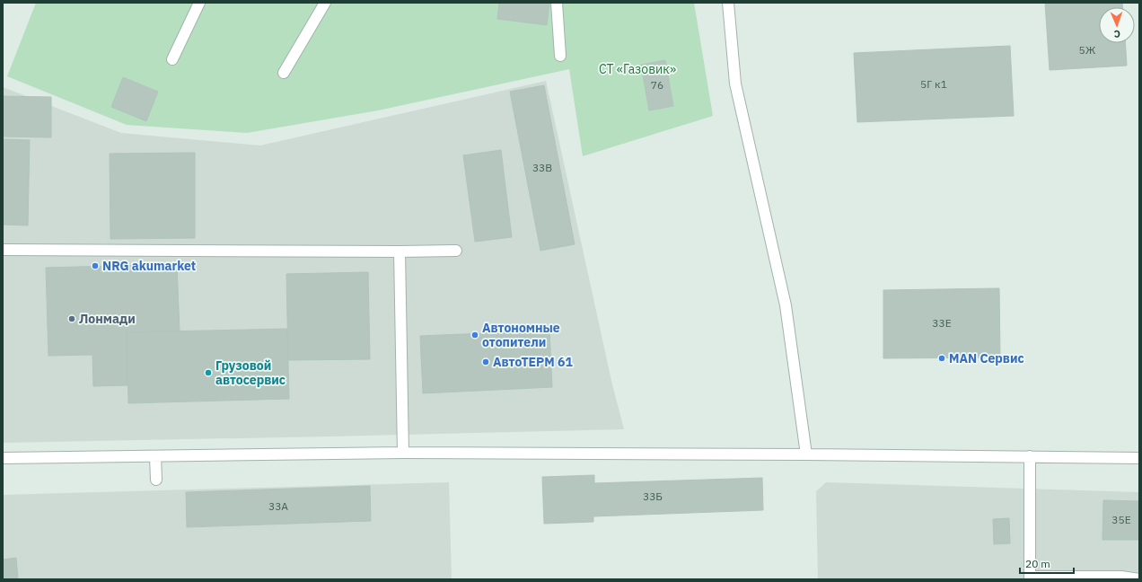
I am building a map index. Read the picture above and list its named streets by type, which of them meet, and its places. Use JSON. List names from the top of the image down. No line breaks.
{"parks":["СТ «Газовик»"],"places":["NRG akumarket","Лонмади","Автономные отопители","MAN Сервис","АвтоТЕРМ 61","Грузовой автосервис"],"house_numbers":["5Ж","5Г к1","76","33В","33Е","33Б","33А","35Е"],"scale_bar":"20 m","north":"bottom"}
